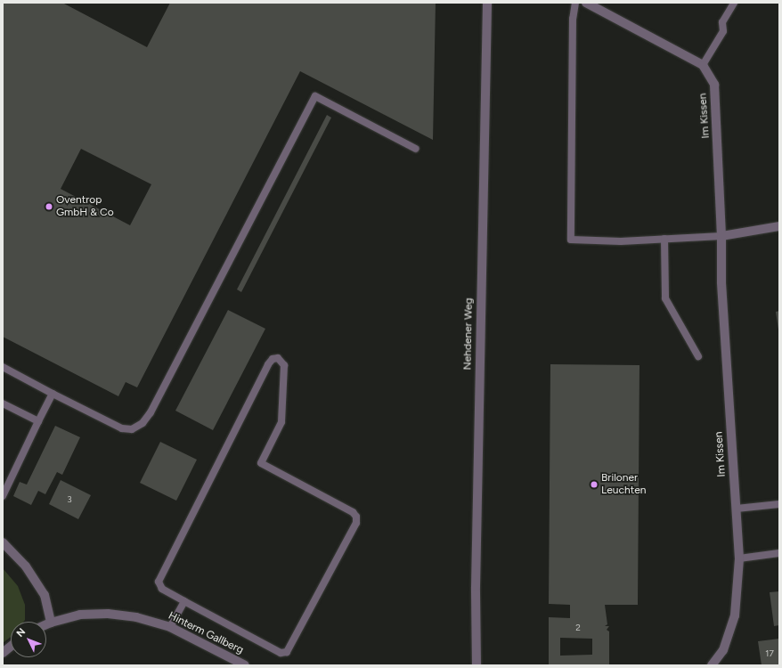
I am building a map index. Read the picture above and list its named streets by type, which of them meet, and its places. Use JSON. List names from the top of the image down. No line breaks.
{"streets":{"street":["Im Kissen","Nehdener Weg","Hinterm Gallberg"]},"places":["Oventrop GmbH & Co","Briloner Leuchten"],"house_numbers":["3","2","17"],"north":"top left"}
